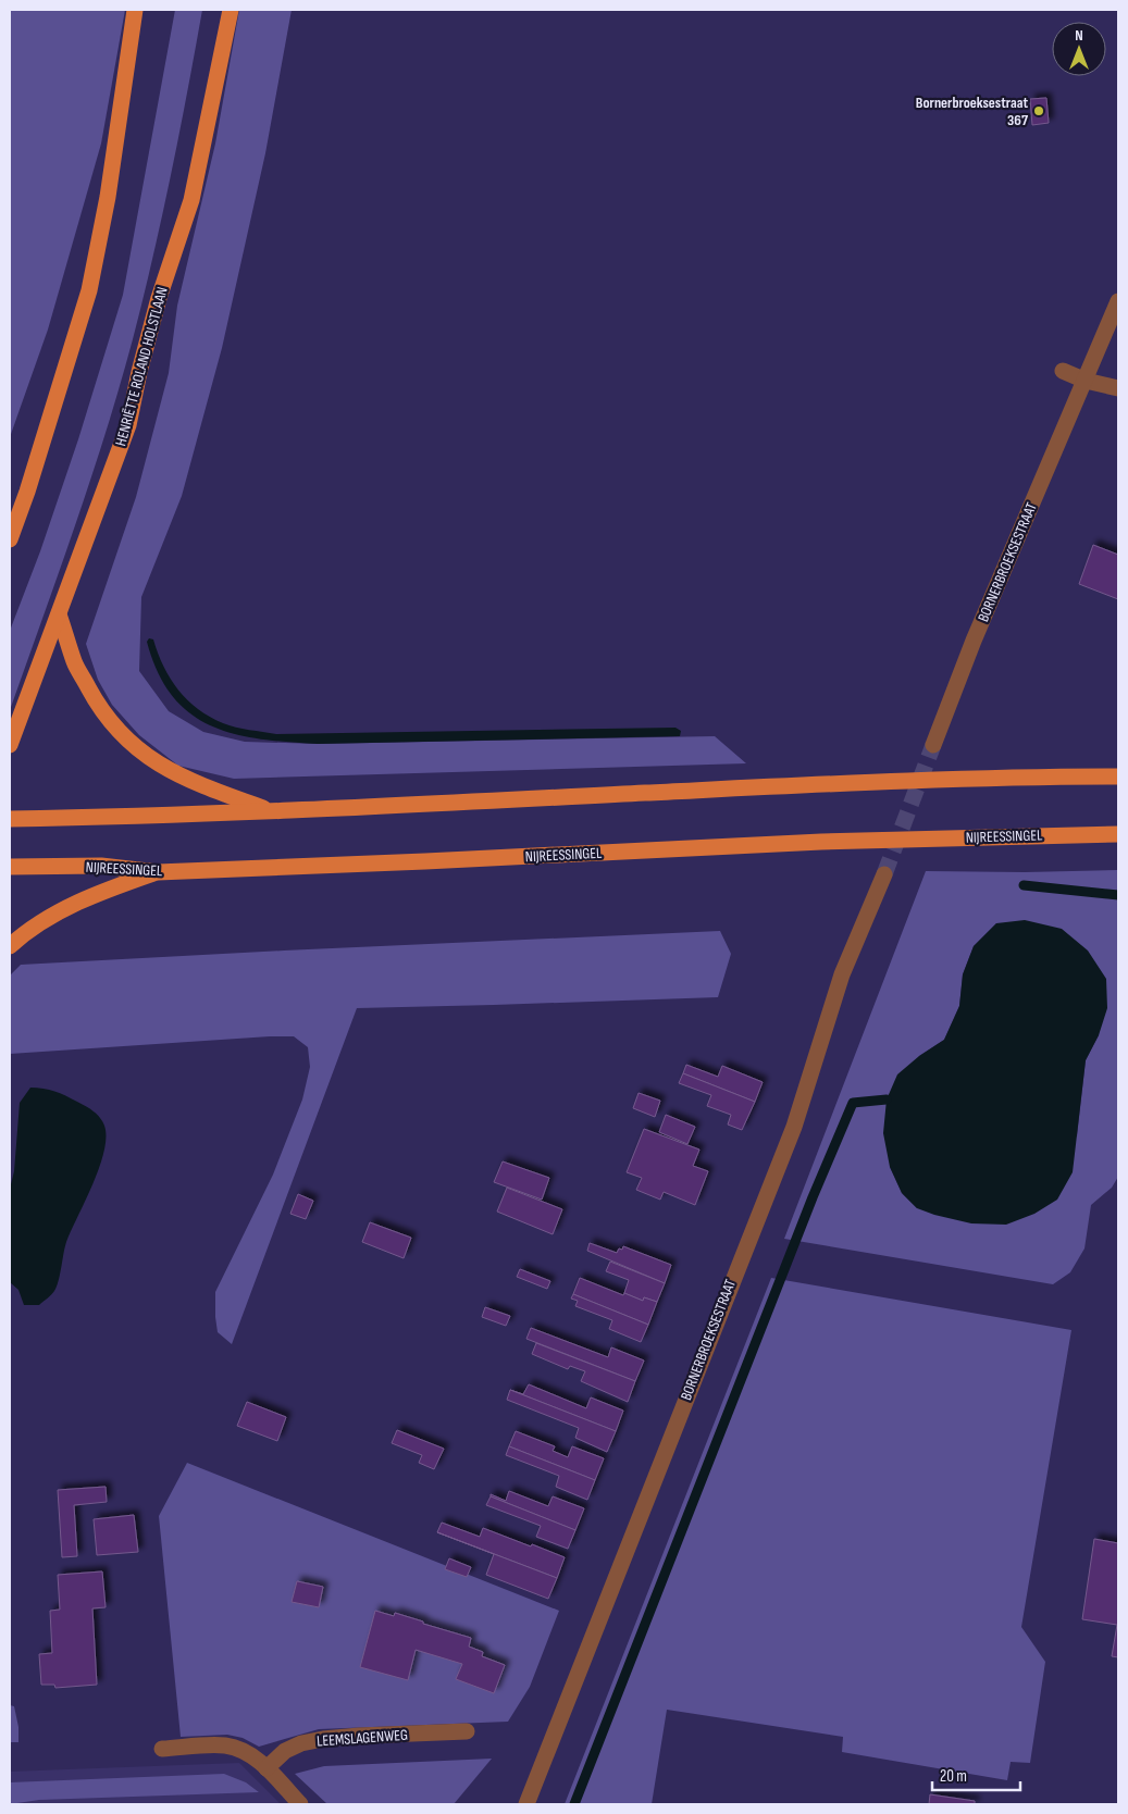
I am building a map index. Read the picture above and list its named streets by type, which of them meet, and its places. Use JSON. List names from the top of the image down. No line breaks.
{"streets":{"main road":["HENRIËTTE ROLAND HOLSTLAAN","NIJREESSINGEL"],"street":["BORNERBROEKSESTRAAT","LEEMSLAGENWEG"]},"places":["Bornerbroeksestraat 367"],"scale_bar":"20 m","north":"top"}
